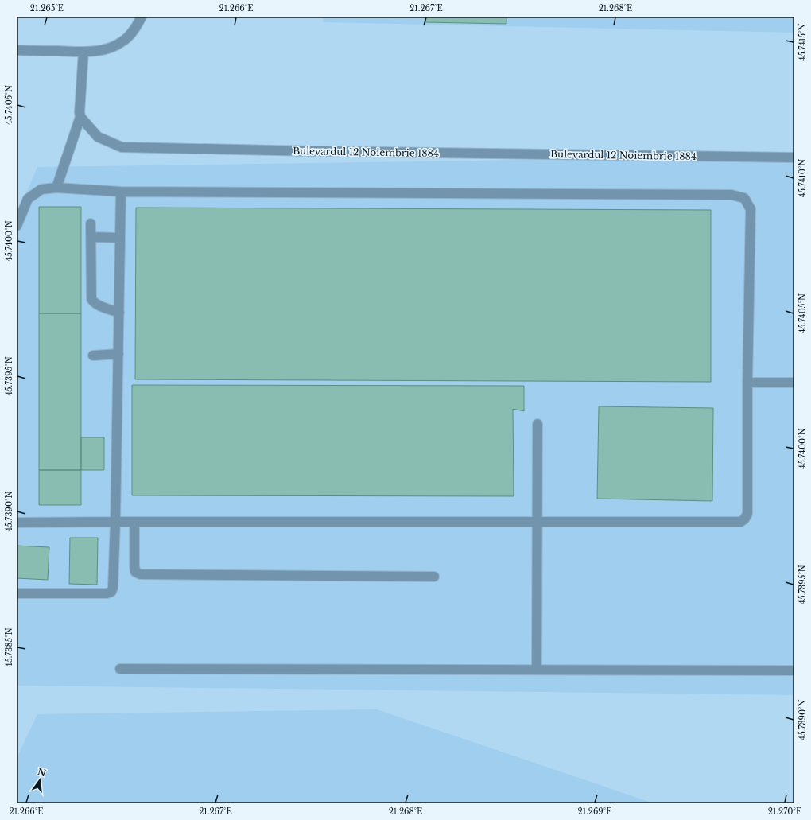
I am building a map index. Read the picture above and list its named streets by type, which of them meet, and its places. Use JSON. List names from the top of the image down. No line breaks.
{"streets":{"street":["Bulevardul 12 Noiembrie 1884"]},"north":"top","coordinates":["21.265°E","21.266°E","21.267°E","21.268°E","45.7415°N","45.7405°N","45.7410°N","45.7400°N","45.7395°N","45.7390°N","45.7385°N","21.269°E","21.270°E"]}
